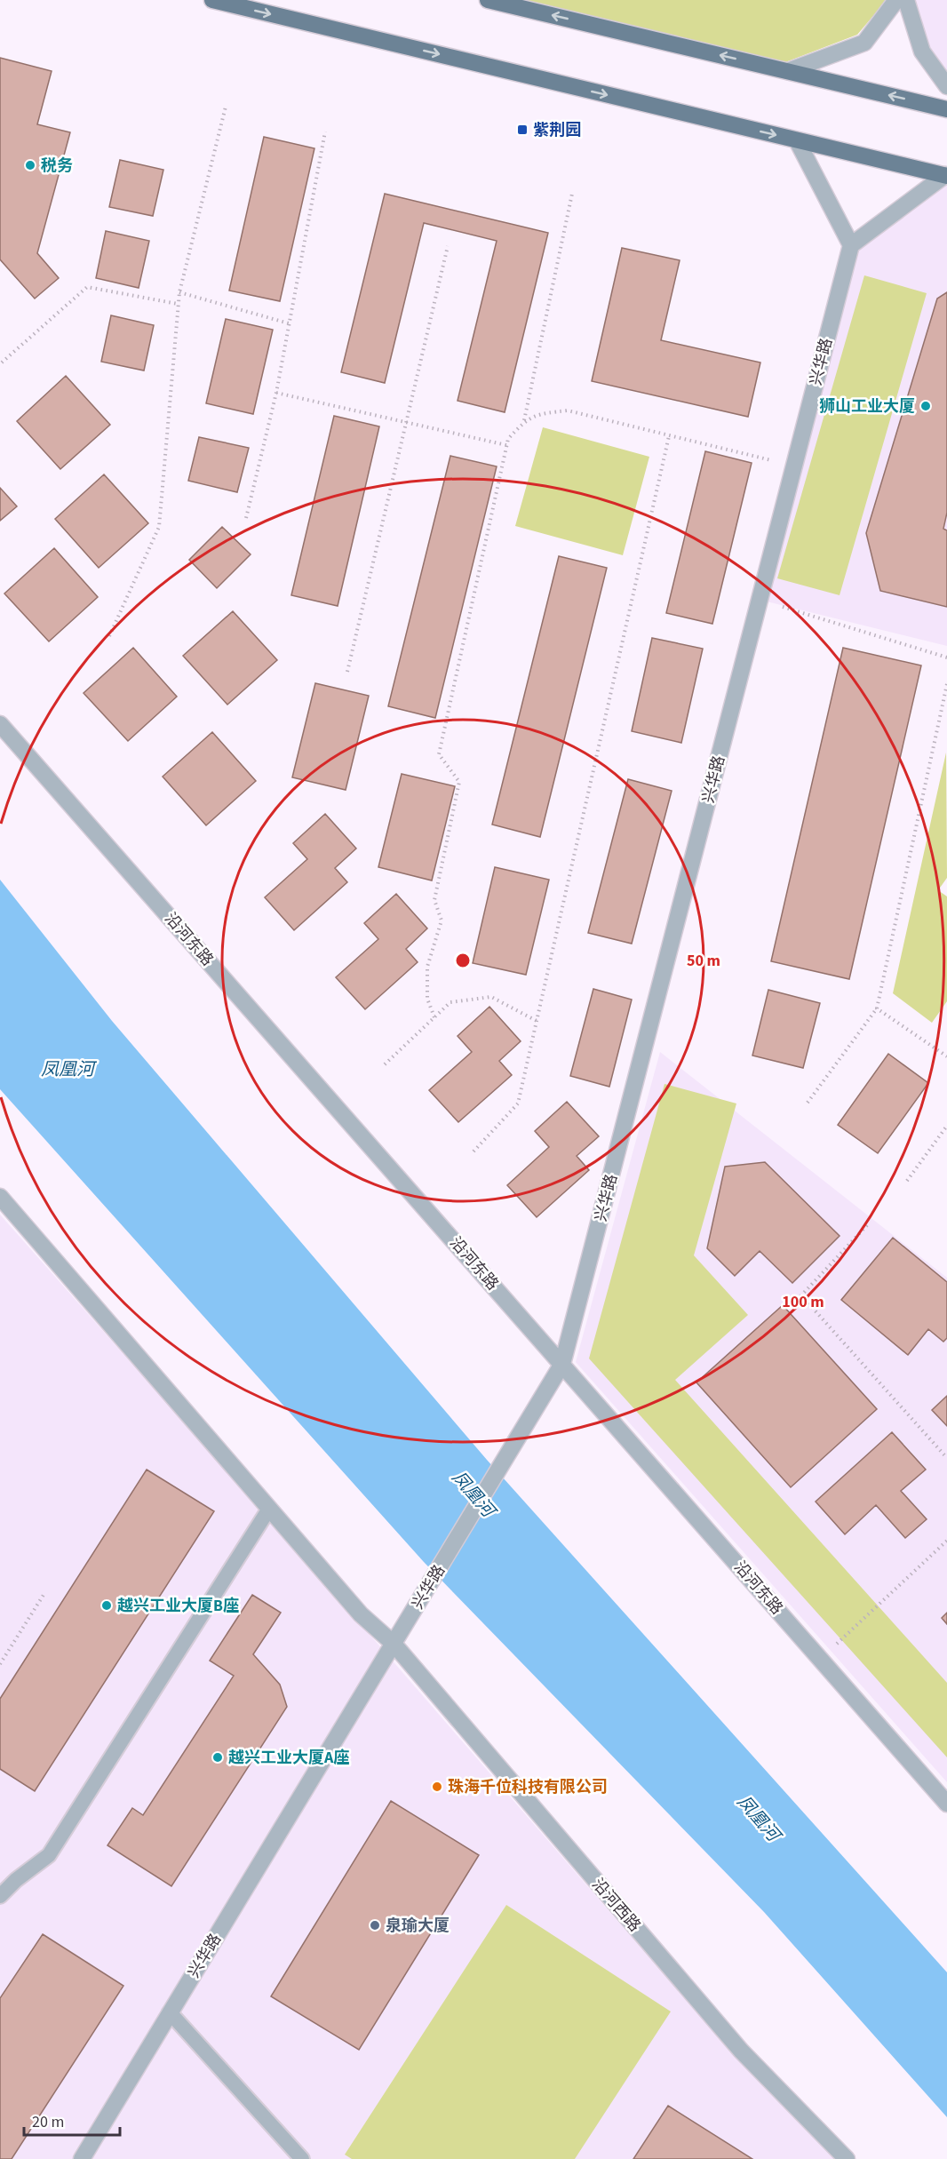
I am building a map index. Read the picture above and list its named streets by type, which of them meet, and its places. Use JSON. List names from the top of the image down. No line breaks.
{"streets":{"street":["兴华路","沿河东路","沿河西路"]},"crossings":[["兴华路","沿河东路"],["兴华路","沿河西路"]],"water":["凤凰河"],"places":{"transit":["紫荆园"],"other":["税务","狮山工业大厦","越兴工业大厦B座","越兴工业大厦A座","珠海千位科技有限公司","泉瑜大厦"]},"scale_bar":"20 m","rings":["50 m","100 m"]}
